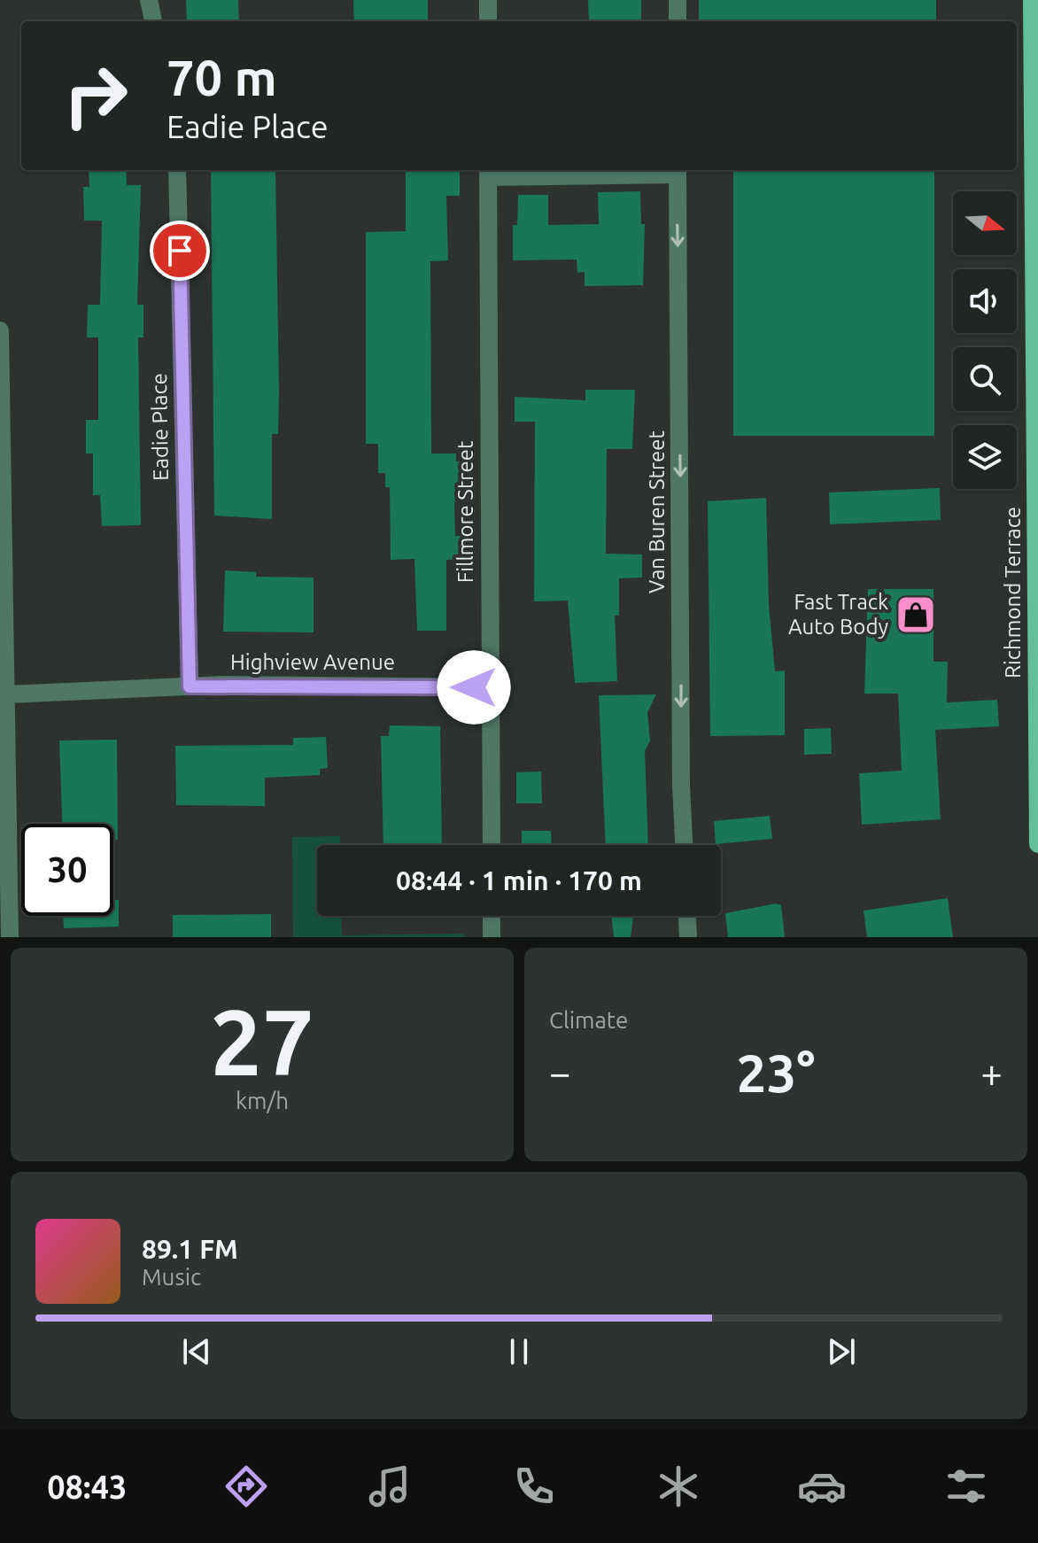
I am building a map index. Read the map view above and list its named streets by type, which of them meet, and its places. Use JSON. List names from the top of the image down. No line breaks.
{"streets":{"main road":["Richmond Terrace"],"street":["Eadie Place","Fillmore Street","Van Buren Street","Highview Avenue"]},"crossings":[["Eadie Place","Highview Avenue"],["Fillmore Street","Highview Avenue"]],"one_way":["Van Buren Street"],"places":{"shop":["Fast Track Auto Body"]},"north":"right","page":{"turn":["70 m","Eadie Place"],"limit":"30","trip":"08:44 · 1 min · 170 m","tile":[["27","km/h"],"Climate"],"heat":["−","23°","+"],"song":["89.1 FM","Music"],"tabs":"08:43"}}
